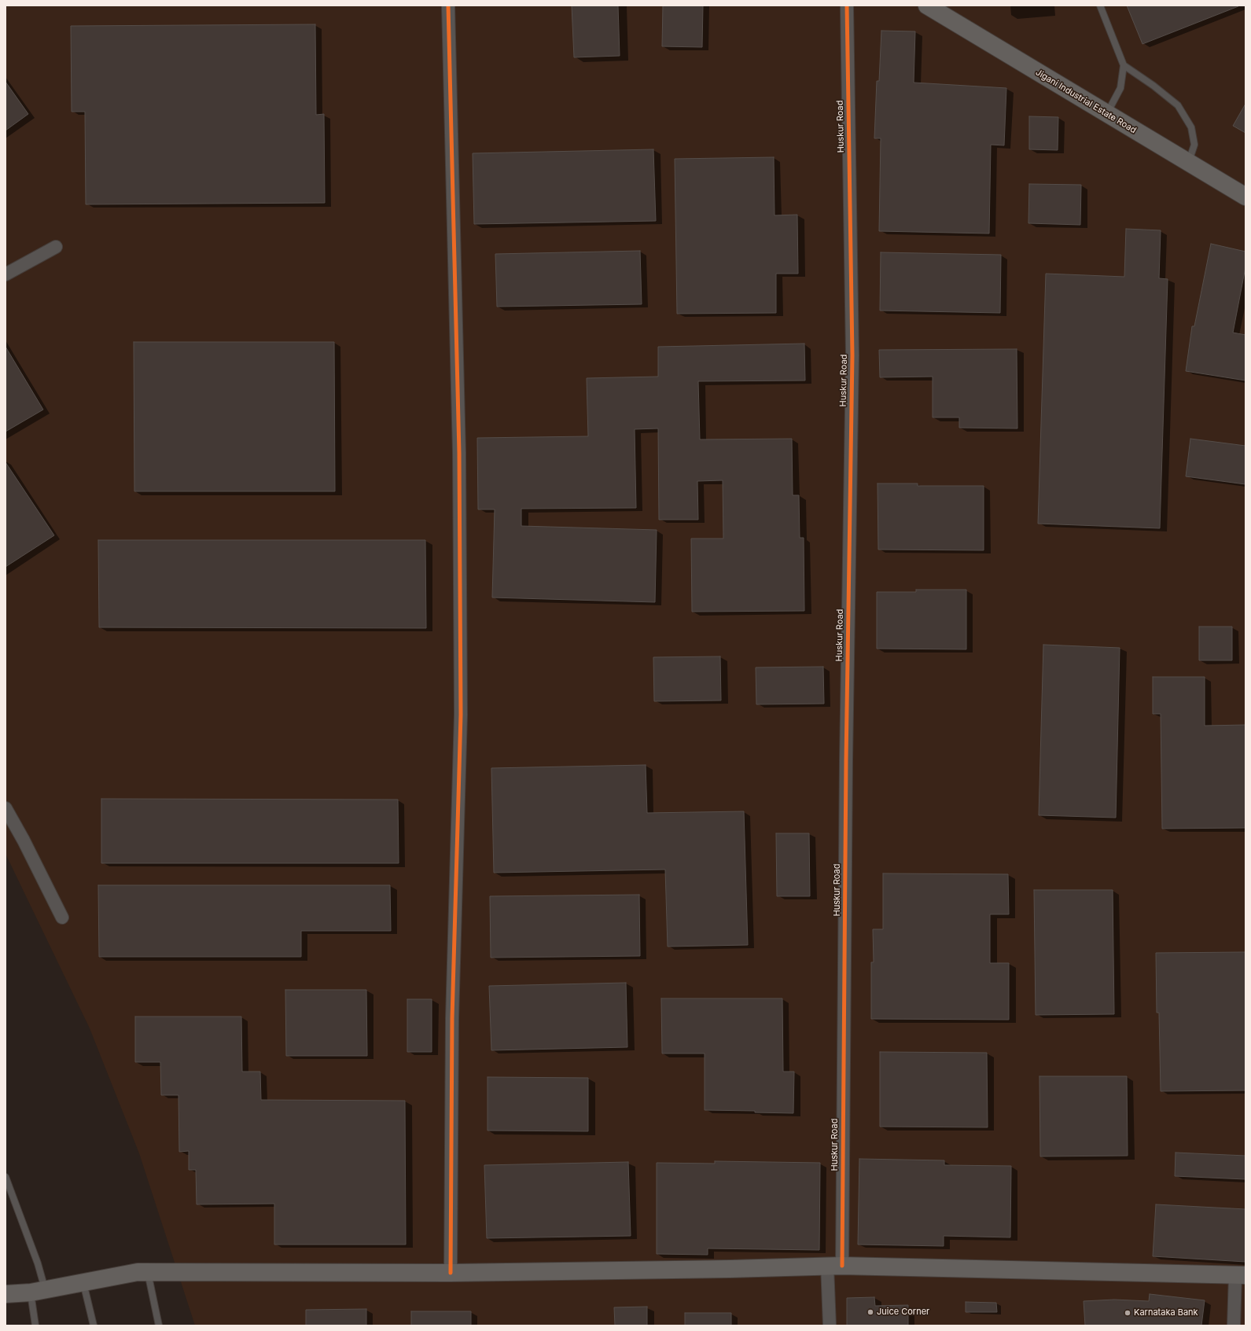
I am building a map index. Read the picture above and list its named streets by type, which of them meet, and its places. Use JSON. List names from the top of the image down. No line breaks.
{"streets":{"street":["Jigani Industrial Estate Road","Huskur Road"]},"places":["Juice Corner","Karnataka Bank"]}
